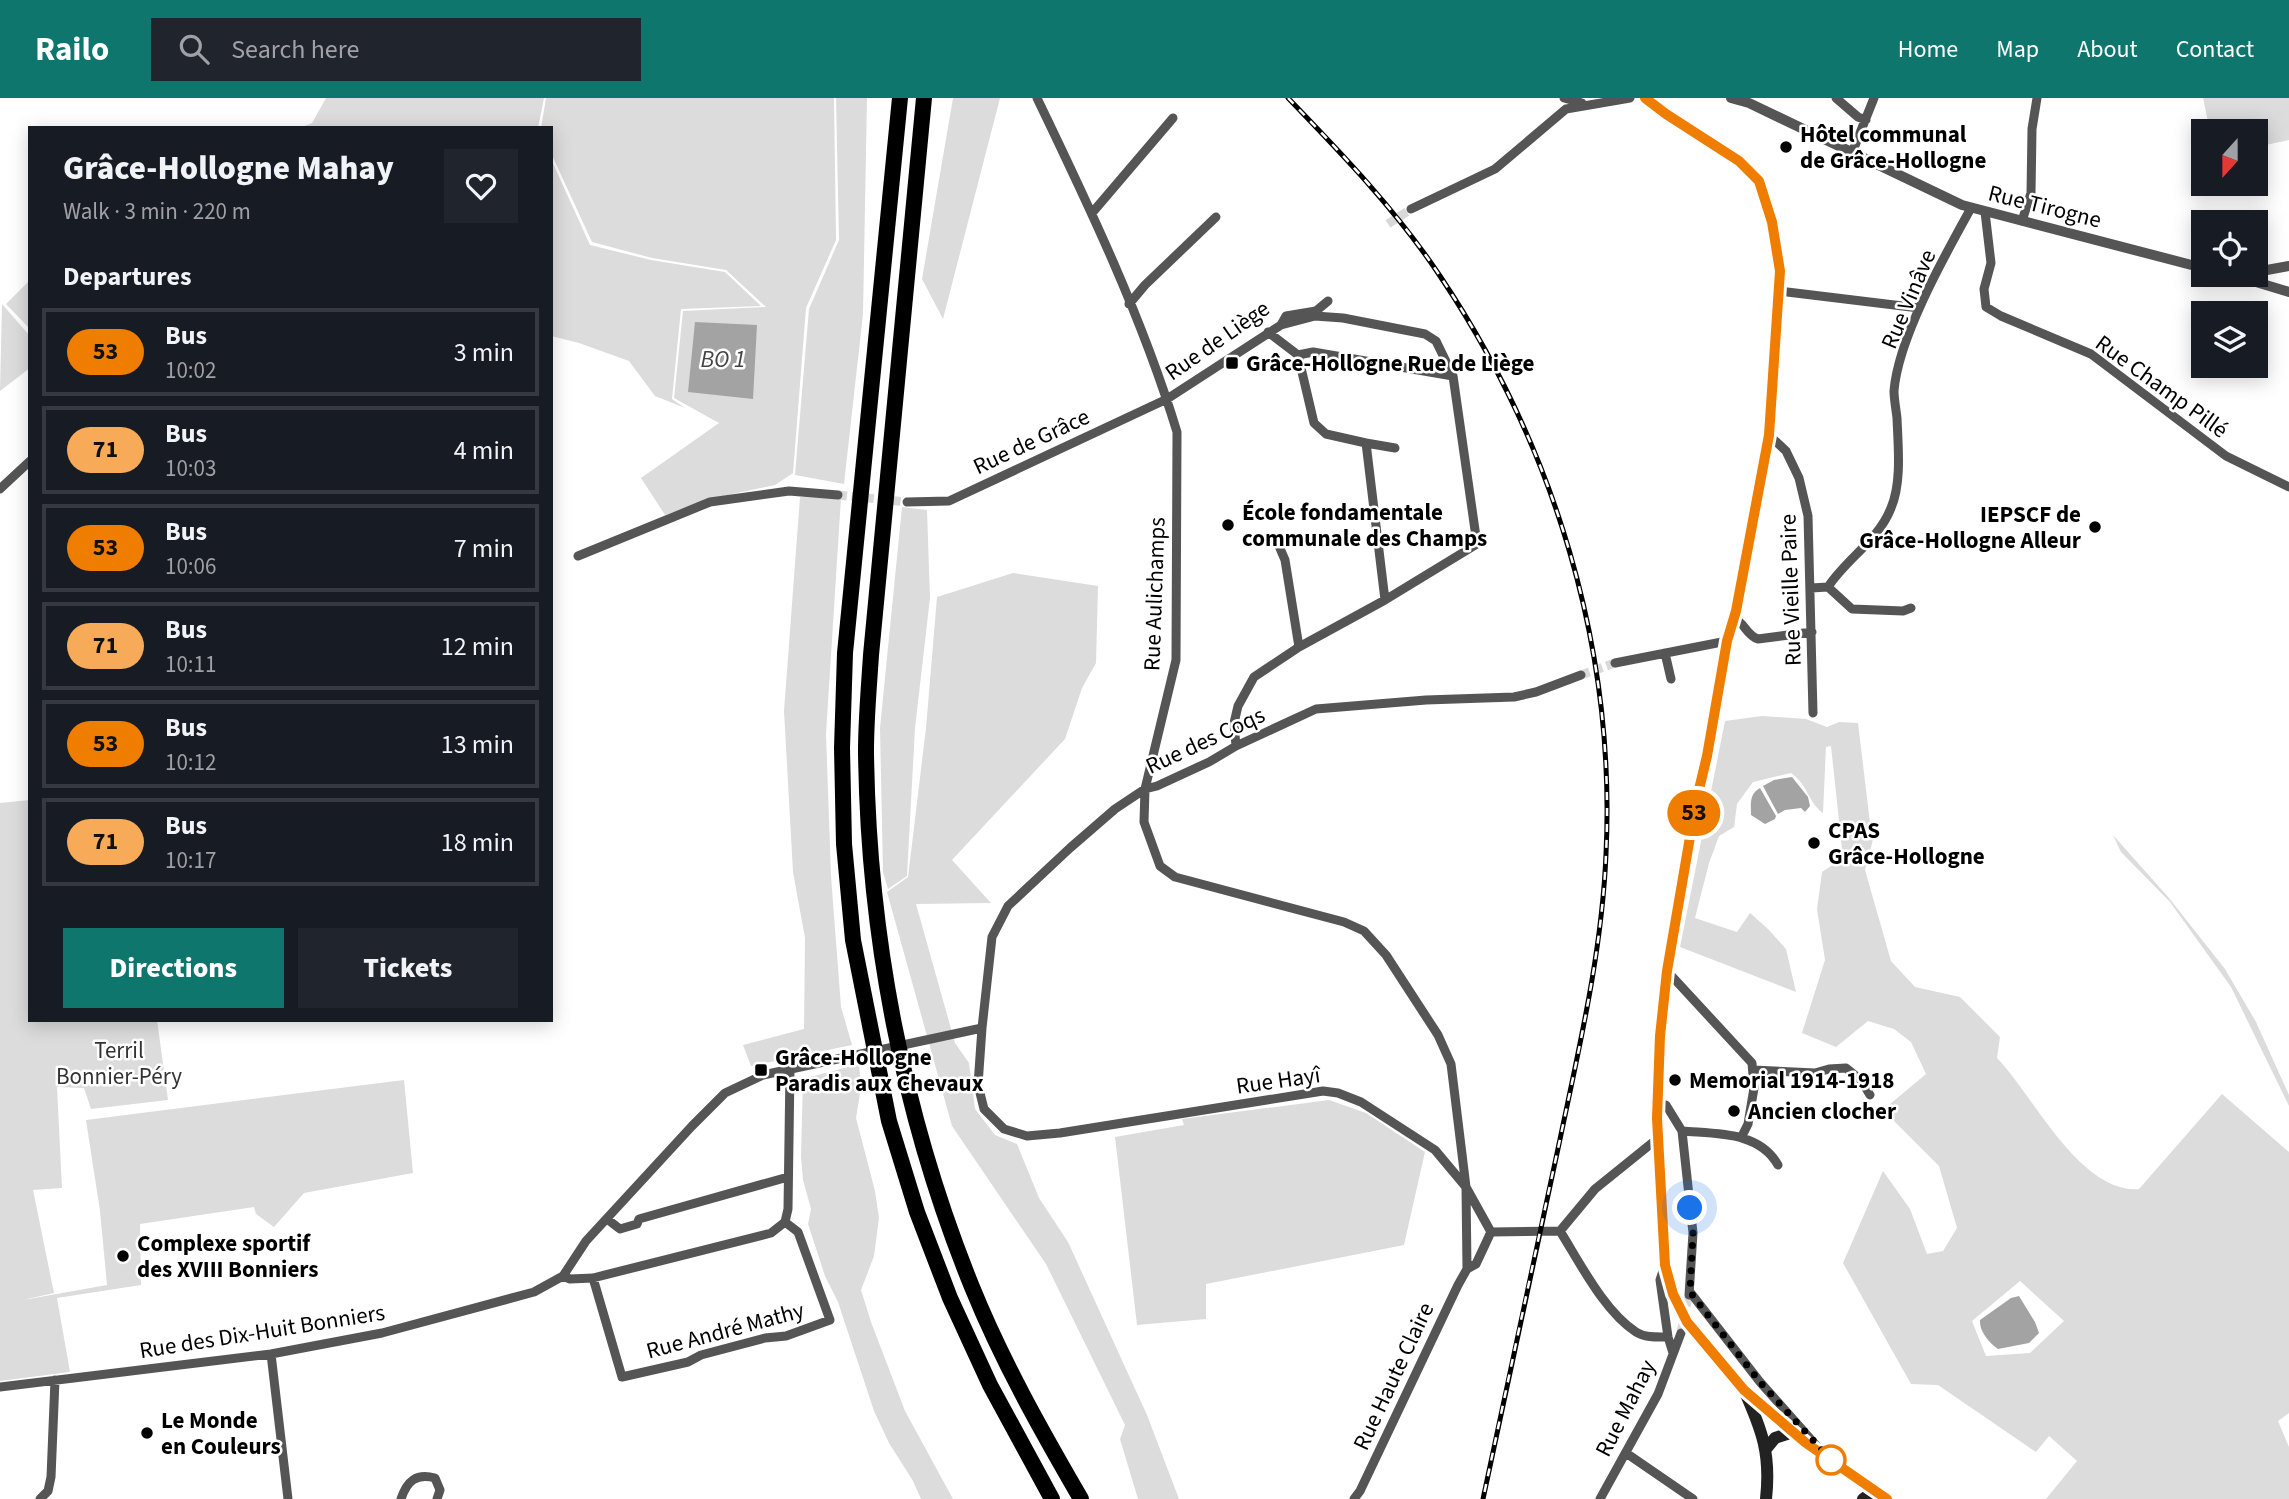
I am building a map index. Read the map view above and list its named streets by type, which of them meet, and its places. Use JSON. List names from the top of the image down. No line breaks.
{"streets":{"street":["Rue Tirogne","Rue Vinâve","Rue de Liège","Rue Champ Pillé","Rue de Grâce","Rue Vieille Paire","Rue Aulichamps","Rue des Coqs","Rue Hayî","Rue André Mathy","Rue des Dix-Huit Bonniers","Rue Haute Claire","Rue Mahay"]},"crossings":[["Rue Tirogne","Rue Vinâve"],["Rue Tirogne","Rue Champ Pillé"],["Rue Vinâve","Rue Vieille Paire"],["Rue de Liège","Rue de Grâce"],["Rue de Liège","Rue Aulichamps"],["Rue de Grâce","Rue Aulichamps"],["Rue Aulichamps","Rue des Coqs"],["Rue Aulichamps","Rue Hayî"],["Rue Aulichamps","Rue Haute Claire"],["Rue des Coqs","Rue Hayî"],["Rue des Coqs","Rue des Dix-Huit Bonniers"],["Rue Hayî","Rue des Dix-Huit Bonniers"],["Rue Hayî","Rue Haute Claire"]],"water":["BO 1"],"parks":["Terril Bonnier-Péry"],"places":{"other":["Hôtel communal de Grâce-Hollogne","École fondamentale communale des Champs","IEPSCF de Grâce-Hollogne Alleur","CPAS Grâce-Hollogne","Memorial 1914-1918","Ancien clocher","Complexe sportif des XVIII Bonniers","Le Monde en Couleurs"],"transit":["Grâce-Hollogne Rue de Liège","Grâce-Hollogne Paradis aux Chevaux"]},"lines":["bus line 53"],"north":"bottom","page":{"header":"Railo","search":"Search here","nav":["Home","Map","About","Contact"],"on_map":"53","heading":[["Grâce-Hollogne Mahay","Walk · 3 min · 220 m"],"Departures"],"list":[{"mark":"53","name":"Bus","note":"10:02","value":"3 min"},{"mark":"71","name":"Bus","note":"10:03","value":"4 min"},{"mark":"53","name":"Bus","note":"10:06","value":"7 min"},{"mark":"71","name":"Bus","note":"10:11","value":"12 min"},{"mark":"53","name":"Bus","note":"10:12","value":"13 min"},{"mark":"71","name":"Bus","note":"10:17","value":"18 min"}],"buttons":["Directions","Tickets"]}}
